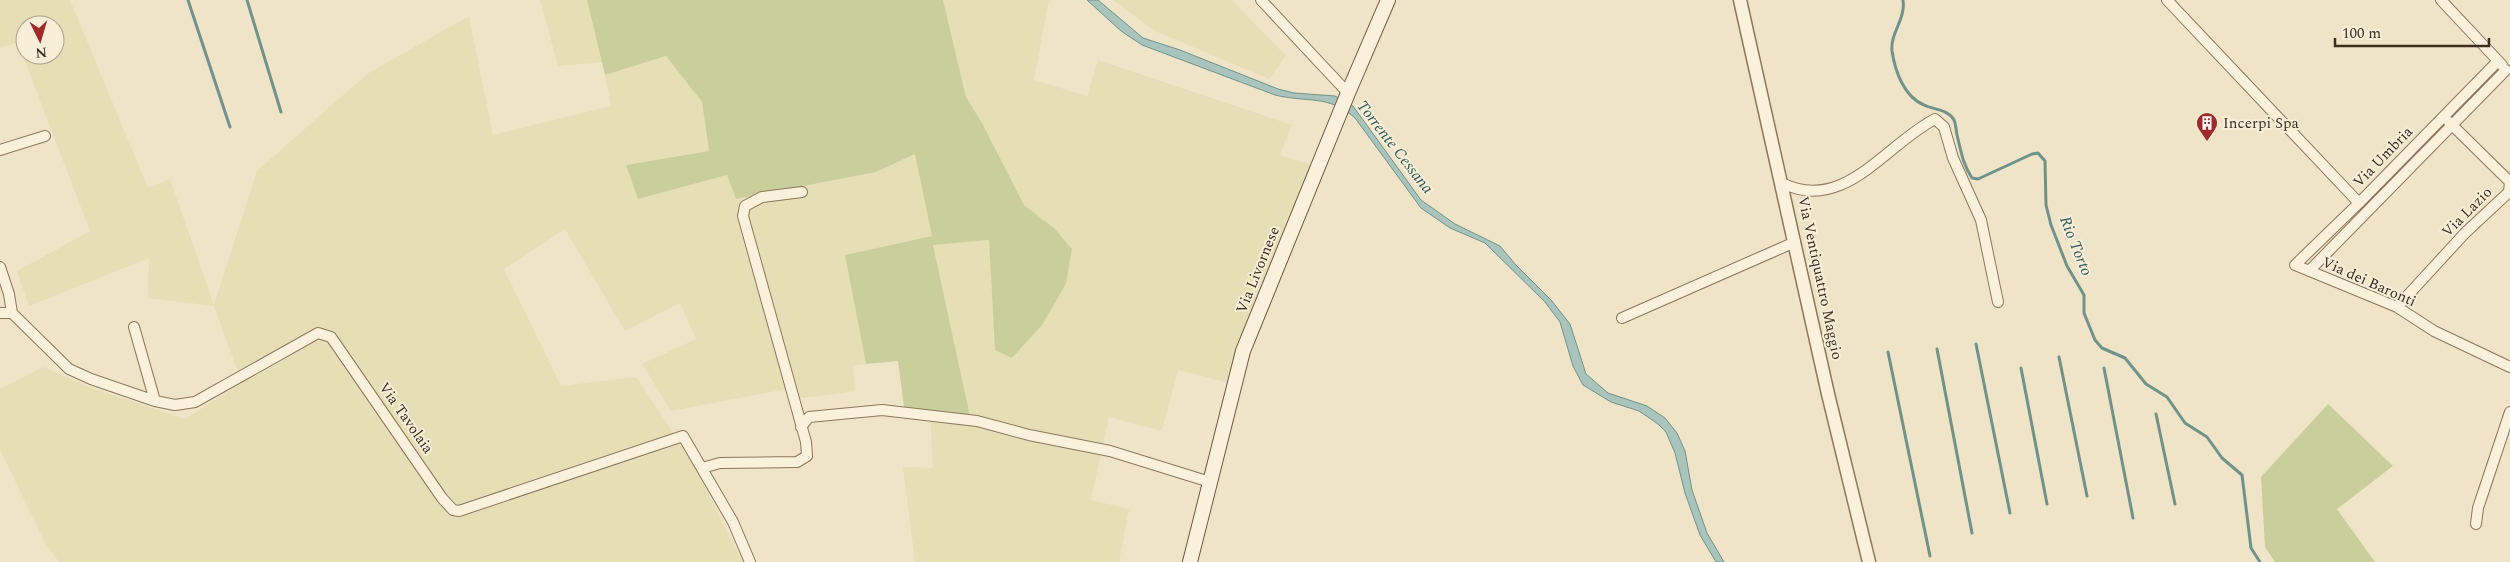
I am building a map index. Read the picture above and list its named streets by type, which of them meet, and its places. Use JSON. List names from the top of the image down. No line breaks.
{"streets":{"main road":["Via Livornese"],"street":["Via Umbria","Via Lazio","Via Ventiquattro Maggio","Via dei Baronti","Via Tavolaia"]},"crossings":[["Via Umbria","Via Lazio"],["Via Umbria","Via dei Baronti"],["Via Lazio","Via dei Baronti"]],"water":["Torrente Cessana","Rio Torto"],"places":{"building":["Incerpi Spa"]},"scale_bar":"100 m","north":"bottom"}
